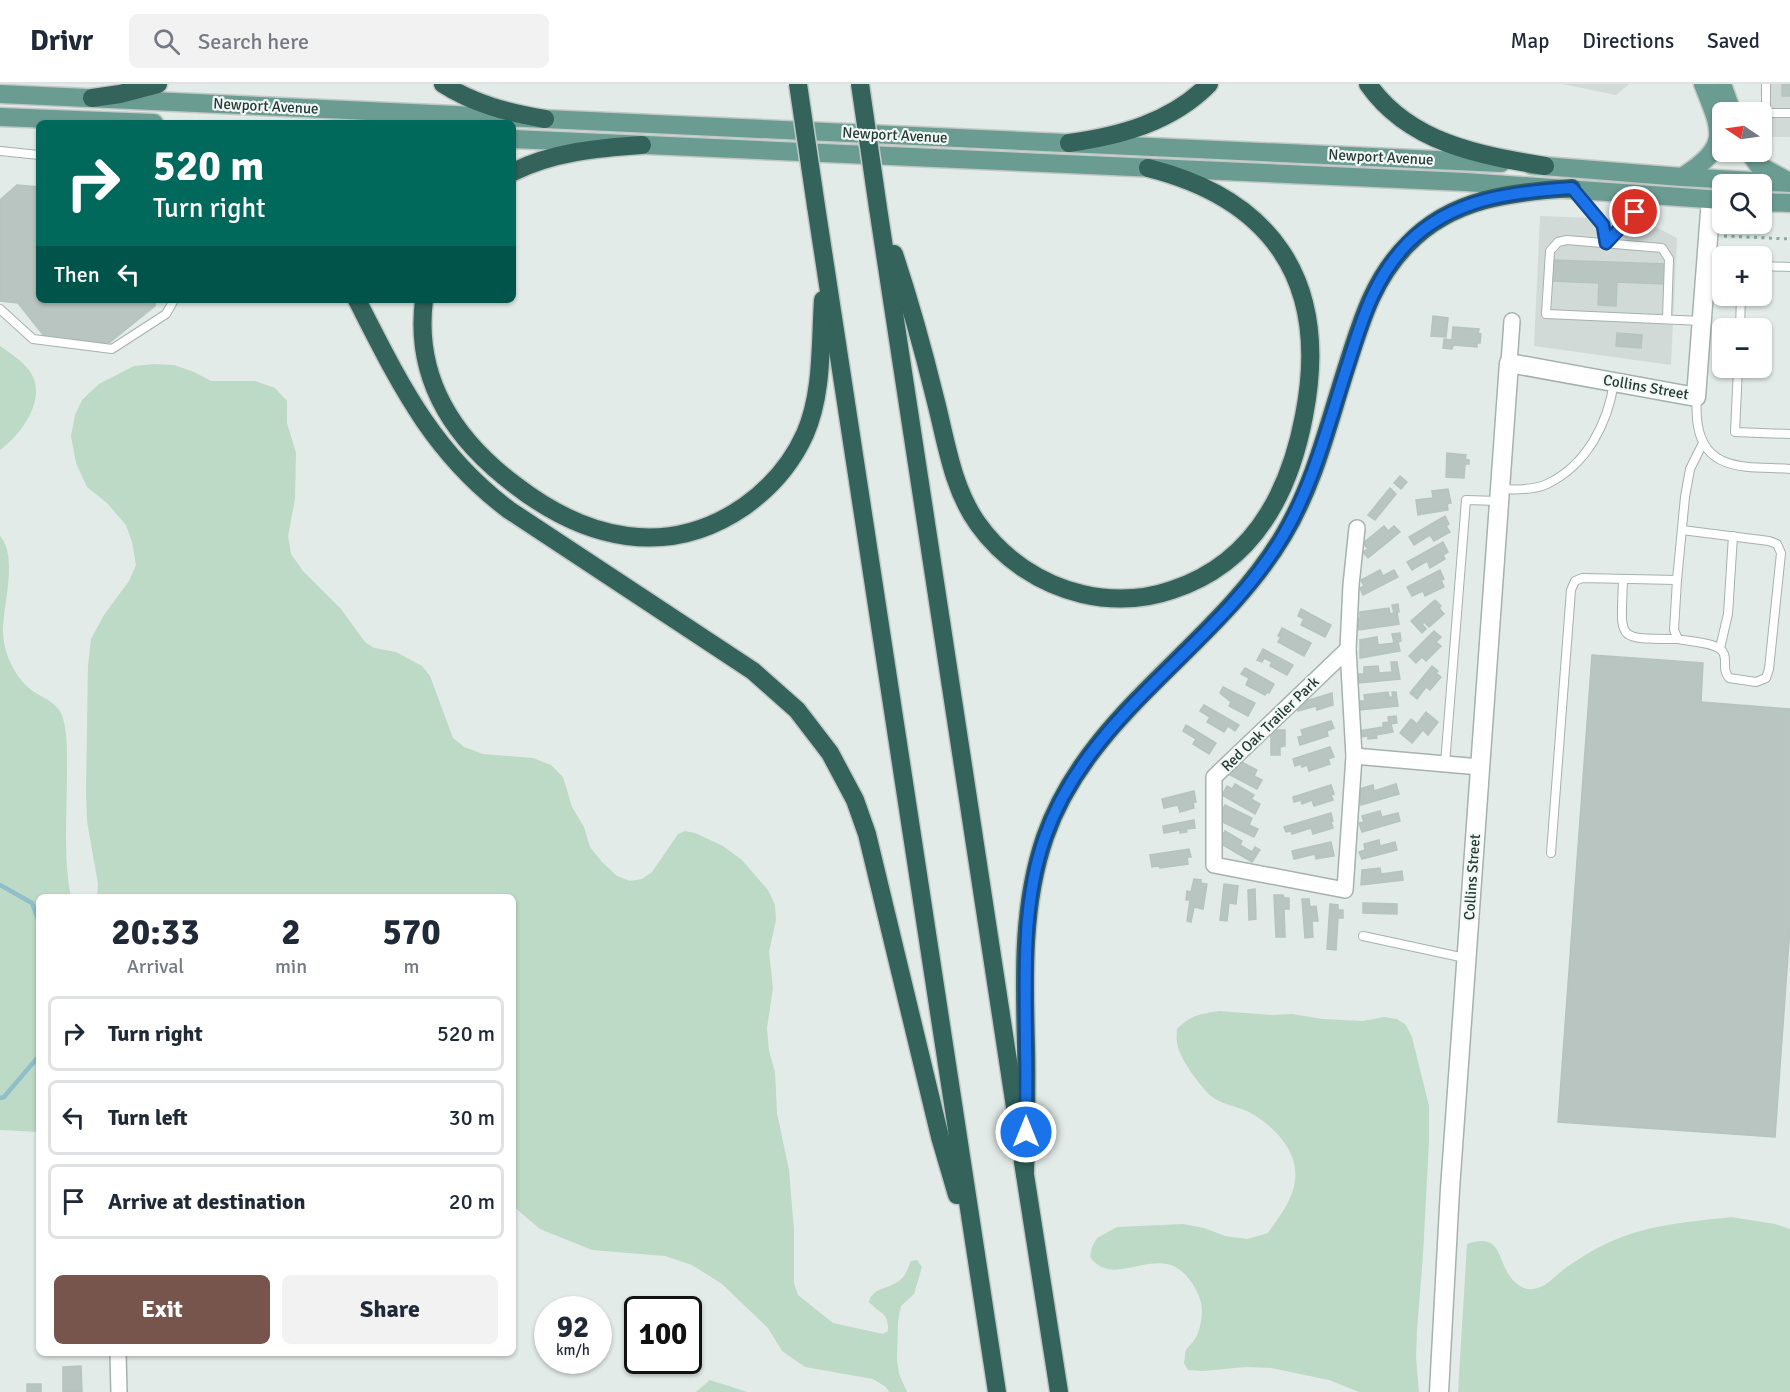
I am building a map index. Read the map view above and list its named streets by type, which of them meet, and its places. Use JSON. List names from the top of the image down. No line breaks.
{"streets":{"main road":["Newport Avenue"],"street":["Collins Street","Red Oak Trailer Park"]},"north":"left","page":{"header":"Drivr","search":"Search here","nav":["Map","Directions","Saved"],"map_buttons":["+","−"],"turn":["520 m","Turn right"],"then":"Then","eta":["20:33","Arrival","2","min","570","m"],"list":[{"name":"Turn right","value":"520 m"},{"name":"Turn left","value":"30 m"},{"name":"Arrive at destination","value":"20 m"}],"buttons":["Exit","Share"],"speed":"92 km/h","limit":"100"}}
